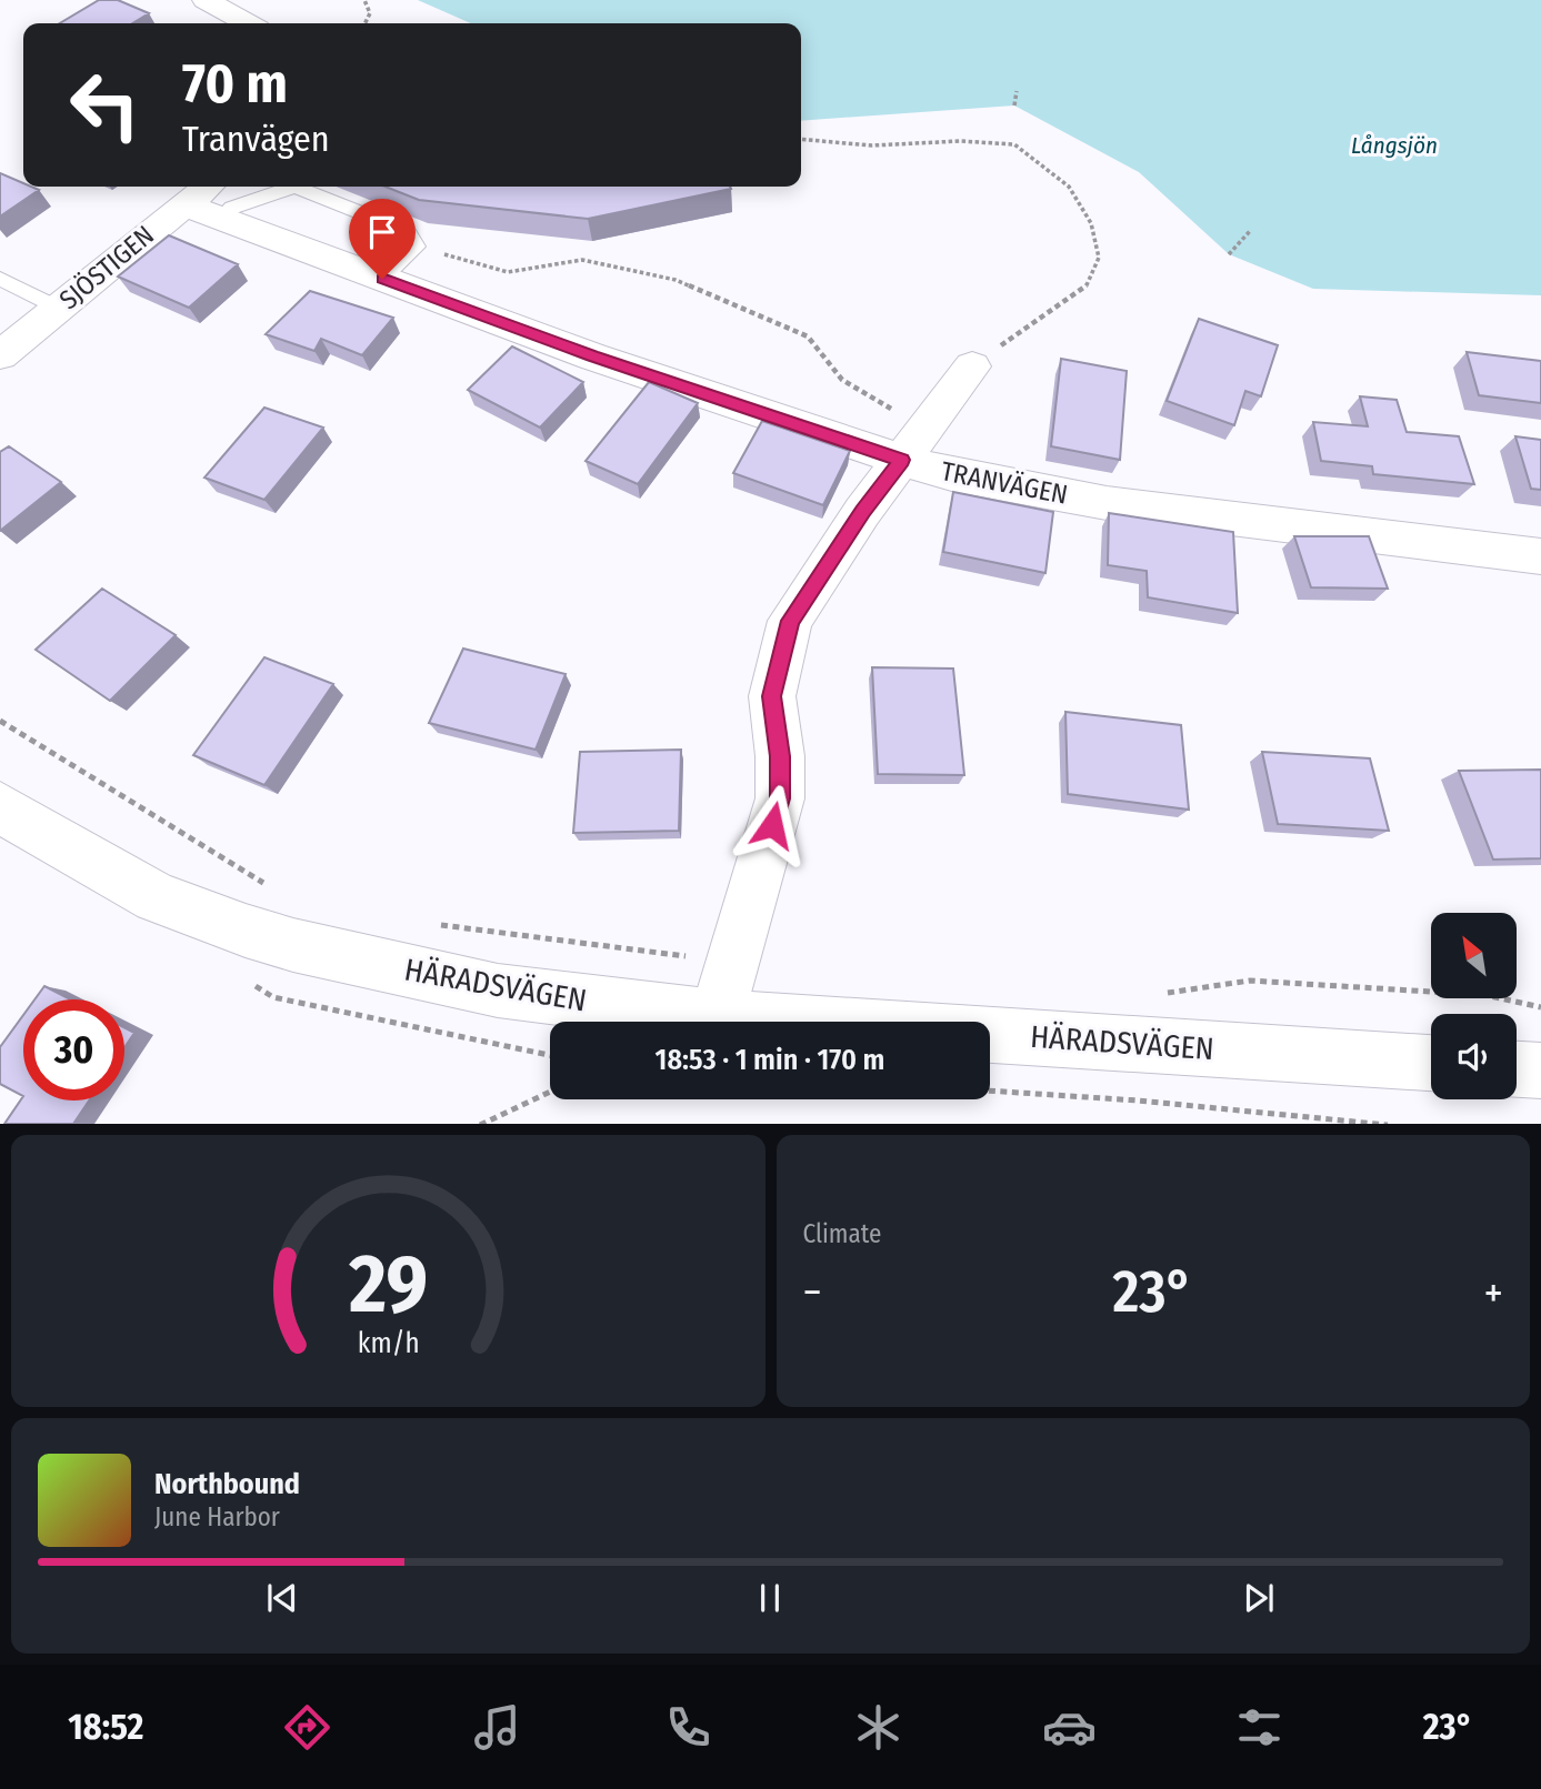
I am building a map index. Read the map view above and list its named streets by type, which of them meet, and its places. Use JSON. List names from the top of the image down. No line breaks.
{"streets":{"street":["SJÖSTIGEN","TRANVÄGEN","HÄRADSVÄGEN"]},"crossings":[["SJÖSTIGEN","TRANVÄGEN"]],"water":["Långsjön"],"north":"top left","page":{"turn":["70 m","Tranvägen"],"limit":"30","trip":"18:53 · 1 min · 170 m","tile":"Climate","heat":["−","23°","+"],"song":["Northbound","June Harbor"],"tabs":["18:52","23°"],"gauge":["29","km/h"]}}
